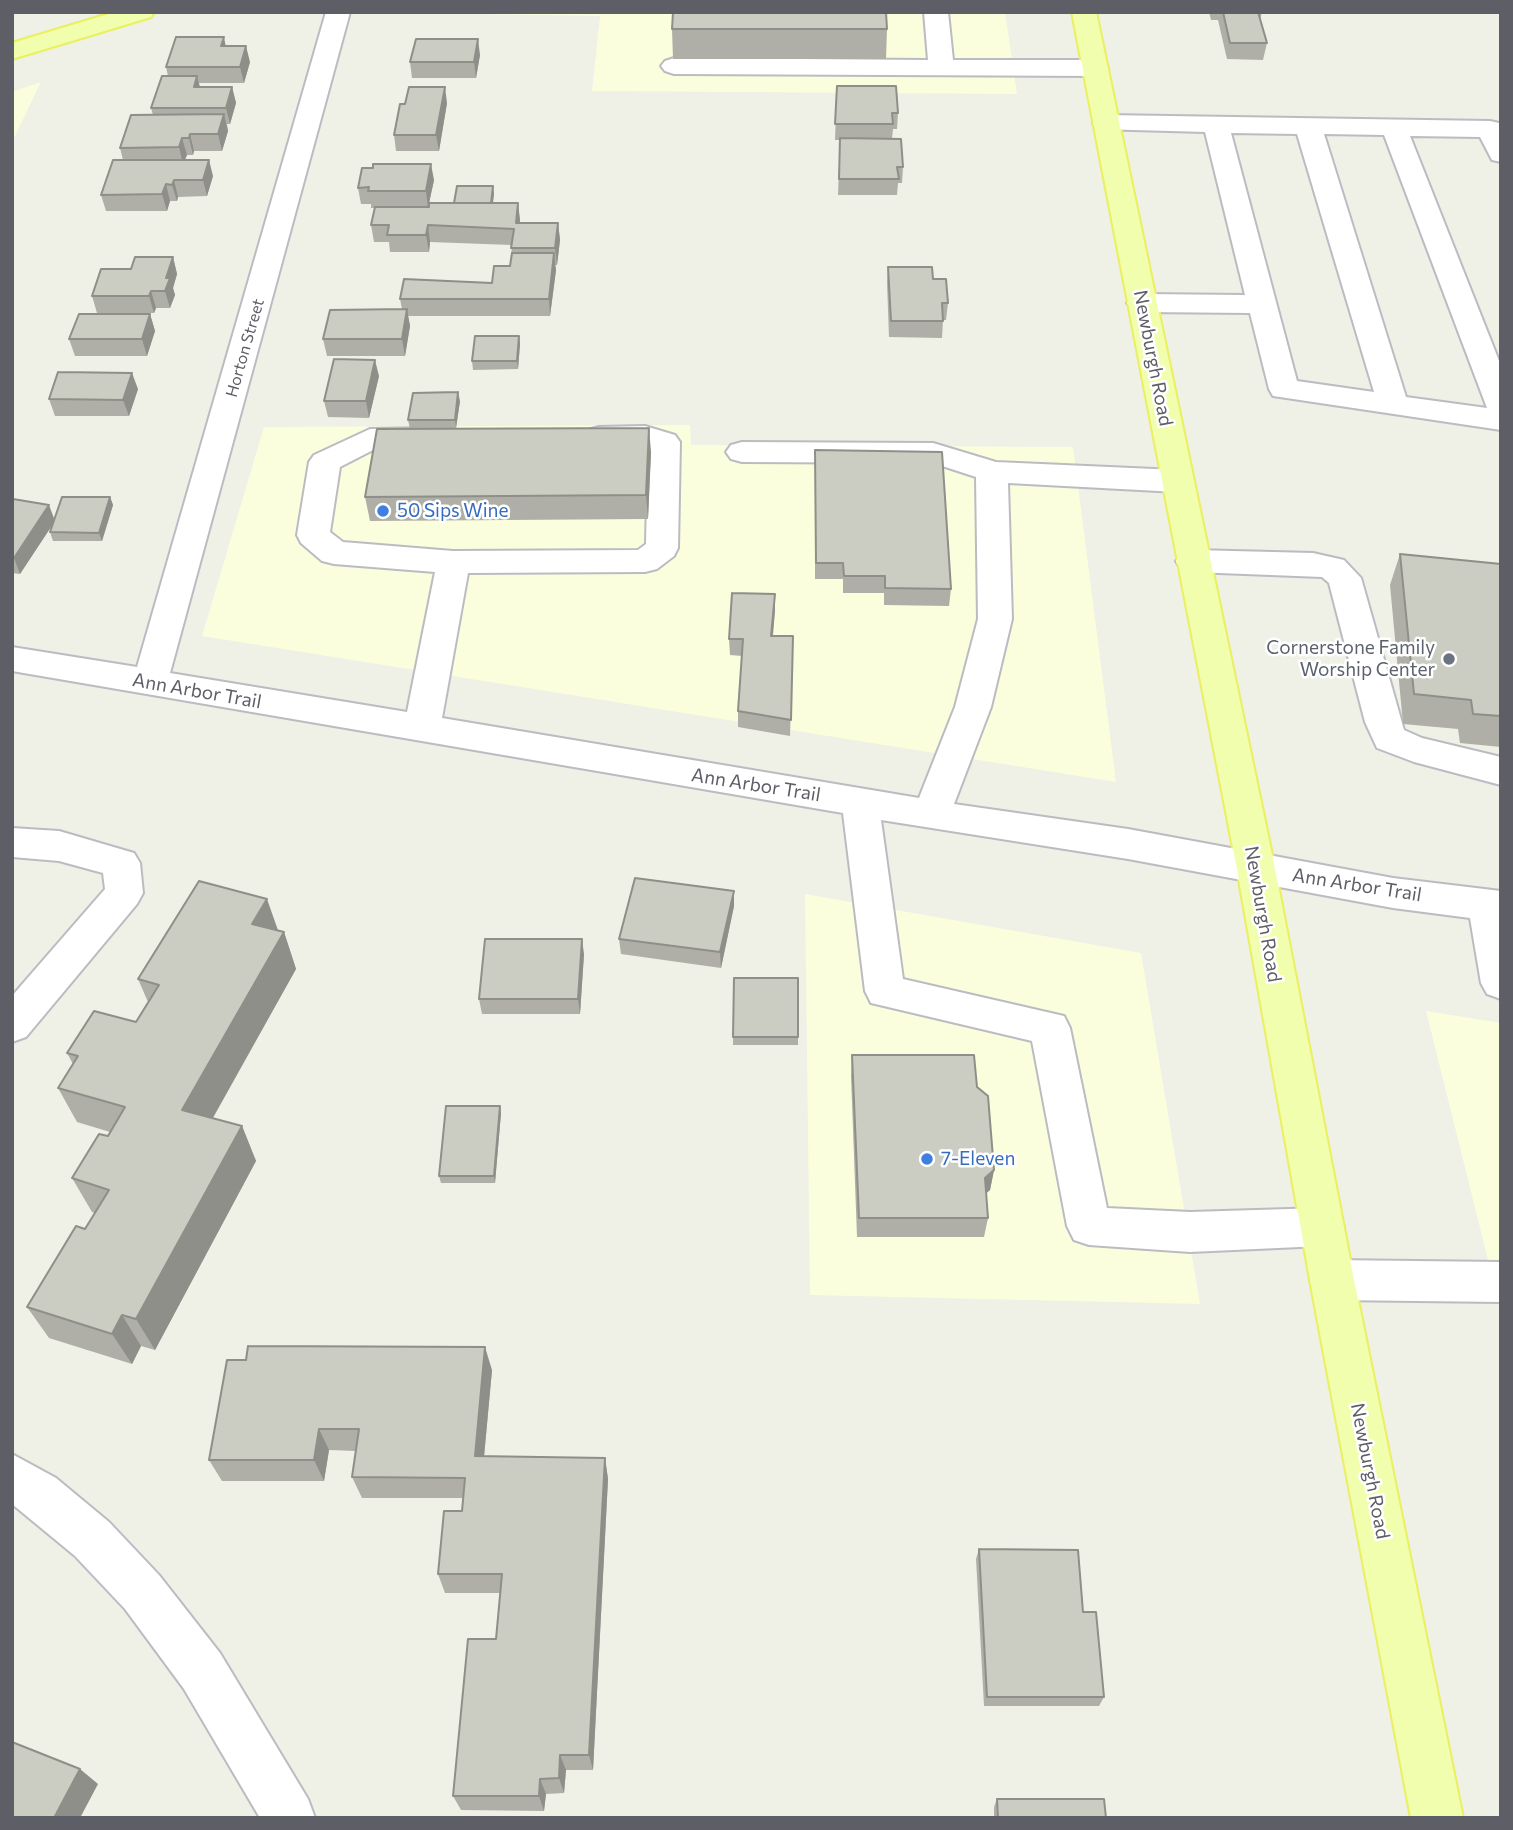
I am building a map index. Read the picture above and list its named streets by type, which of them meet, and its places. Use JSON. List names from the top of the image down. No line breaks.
{"streets":{"main road":["Newburgh Road"],"street":["Horton Street","Ann Arbor Trail"]},"crossings":[["Horton Street","Ann Arbor Trail"],["Newburgh Road","Ann Arbor Trail"]],"places":["50 Sips Wine","Cornerstone Family Worship Center","7-Eleven"]}
